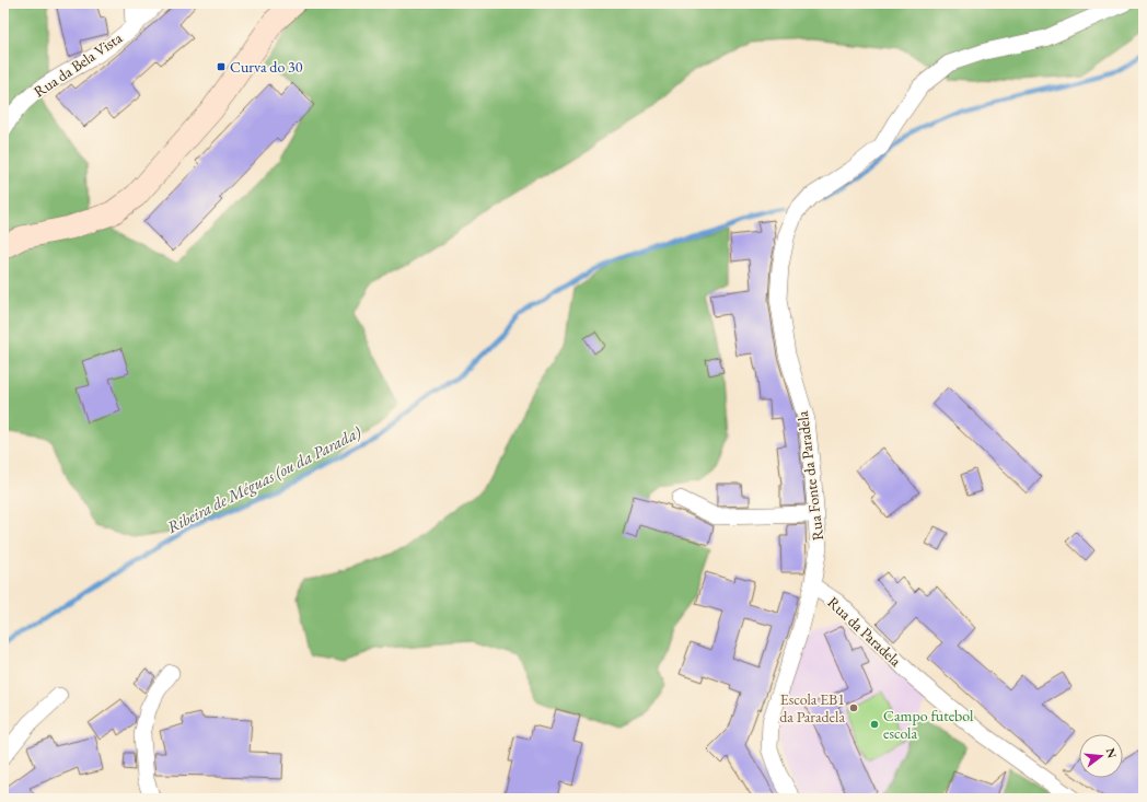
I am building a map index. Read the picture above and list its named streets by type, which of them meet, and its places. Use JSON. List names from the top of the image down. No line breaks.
{"streets":{"street":["Rua da Bela Vista","Rua Fonte da Paradela","Rua da Paradela"]},"crossings":[["Rua Fonte da Paradela","Rua da Paradela"]],"water":["Ribeira de Méguas (ou da Parada)"],"places":{"transit":["Curva do 30"],"other":["Escola EB1 da Paradela","Campo futebol escola"]},"north":"right"}
